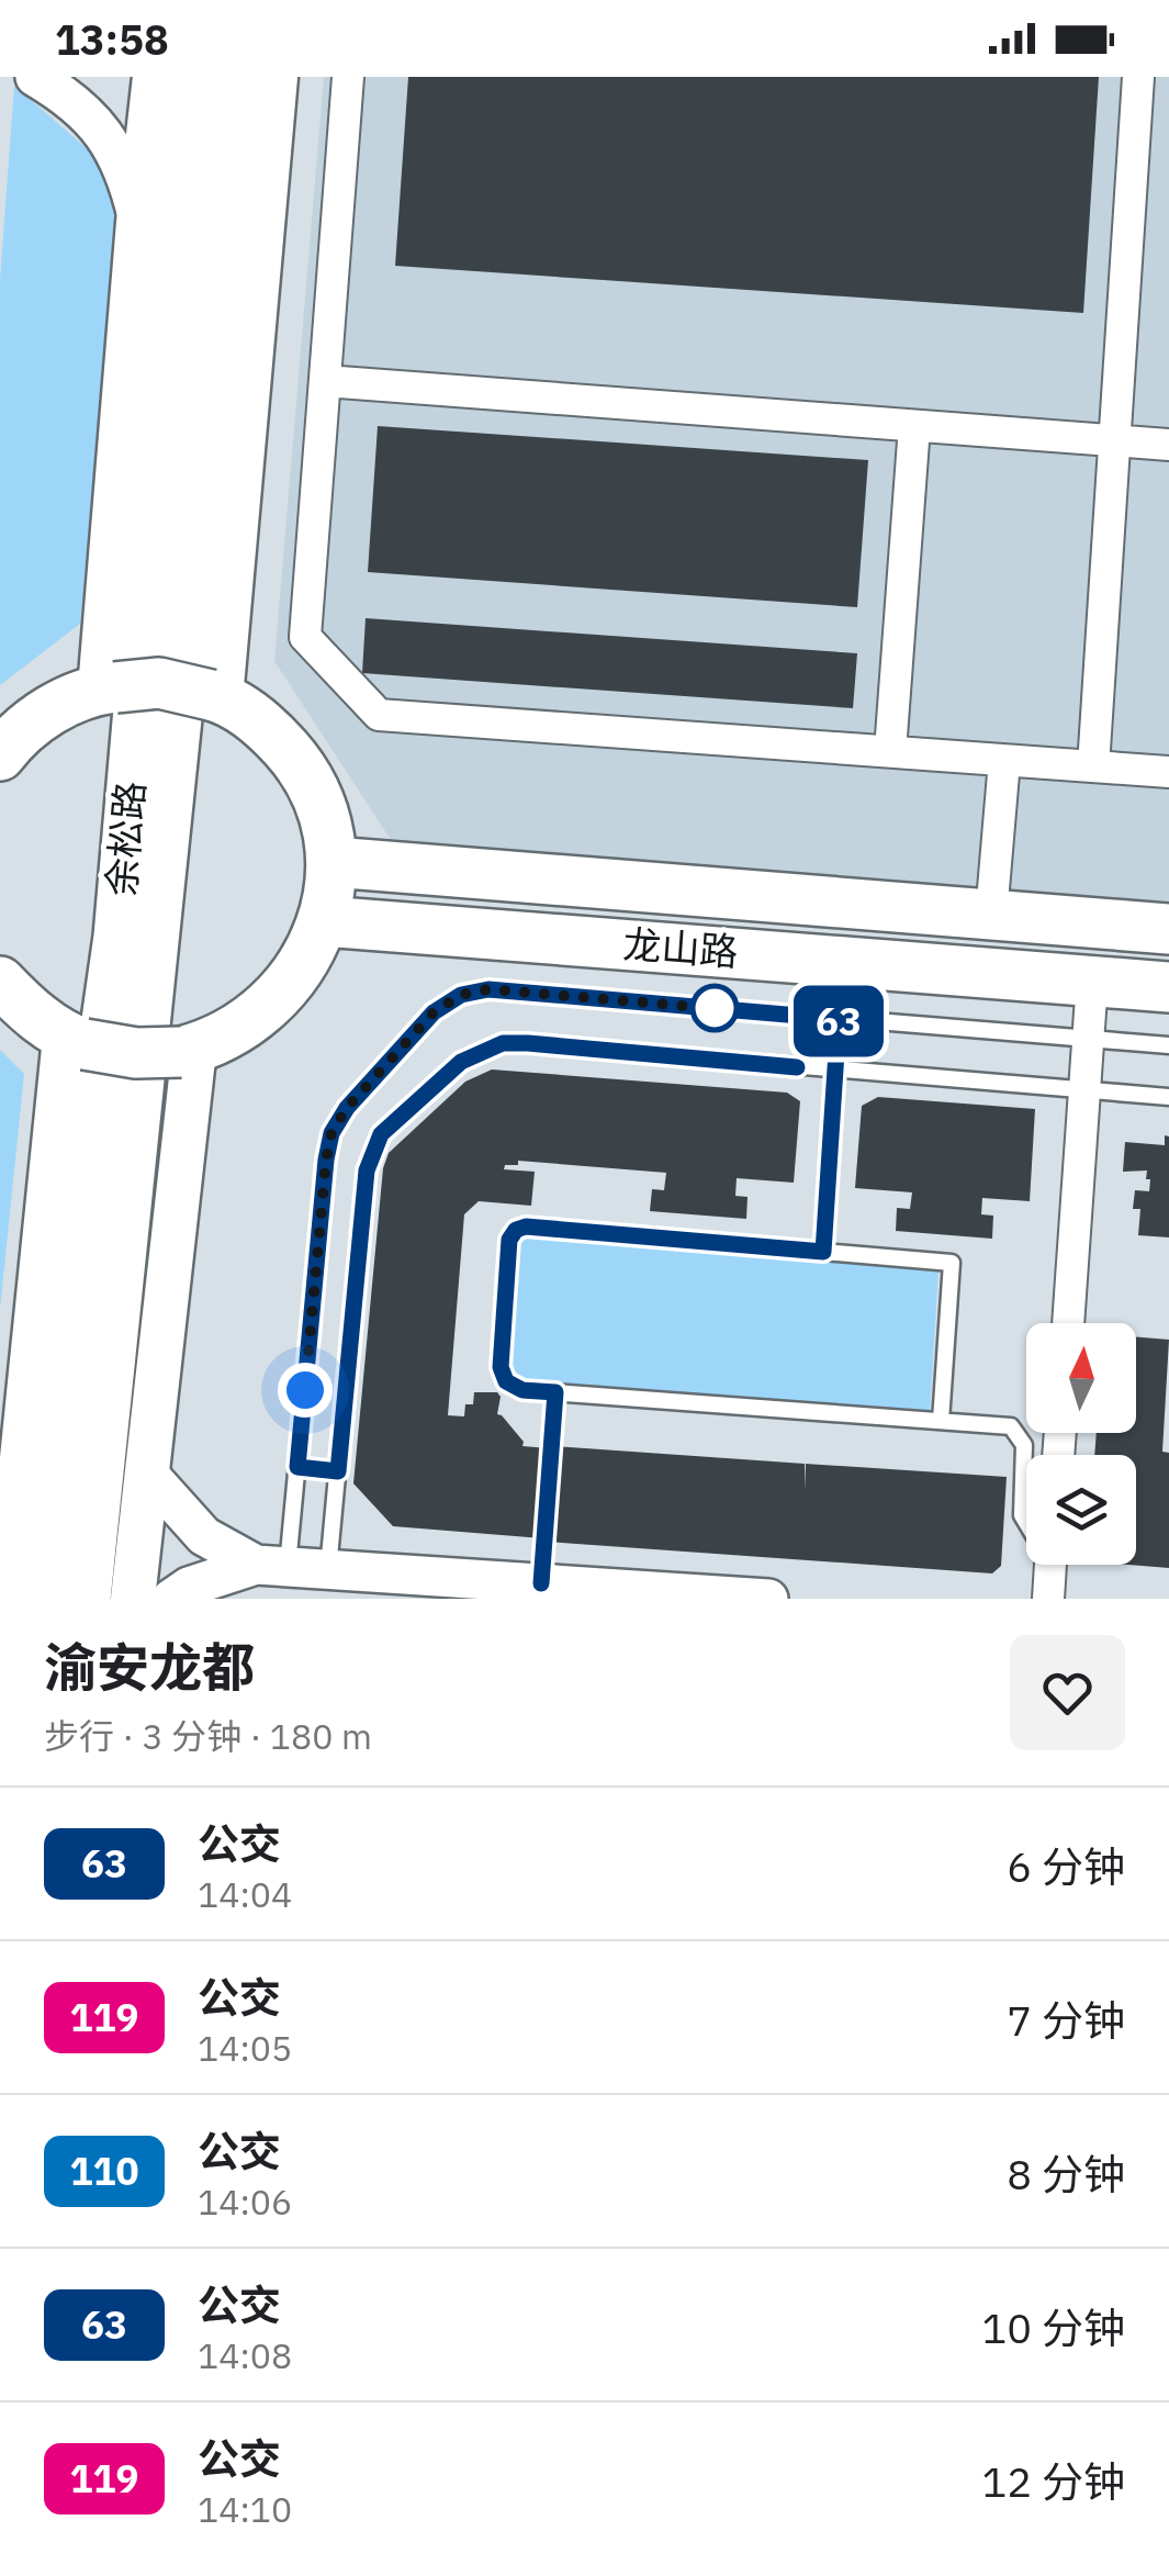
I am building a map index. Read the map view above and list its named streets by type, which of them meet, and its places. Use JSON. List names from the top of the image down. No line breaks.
{"streets":{"main road":["余松路","龙山路"]},"lines":["bus line 63"],"north":"top","page":{"status":"13:58","on_map":"63","heading":["渝安龙都","步行 · 3 分钟 · 180 m"],"list":[{"mark":"63","name":"公交","note":"14:04","value":"6 分钟"},{"mark":"119","name":"公交","note":"14:05","value":"7 分钟"},{"mark":"110","name":"公交","note":"14:06","value":"8 分钟"},{"mark":"63","name":"公交","note":"14:08","value":"10 分钟"},{"mark":"119","name":"公交","note":"14:10","value":"12 分钟"}]}}
